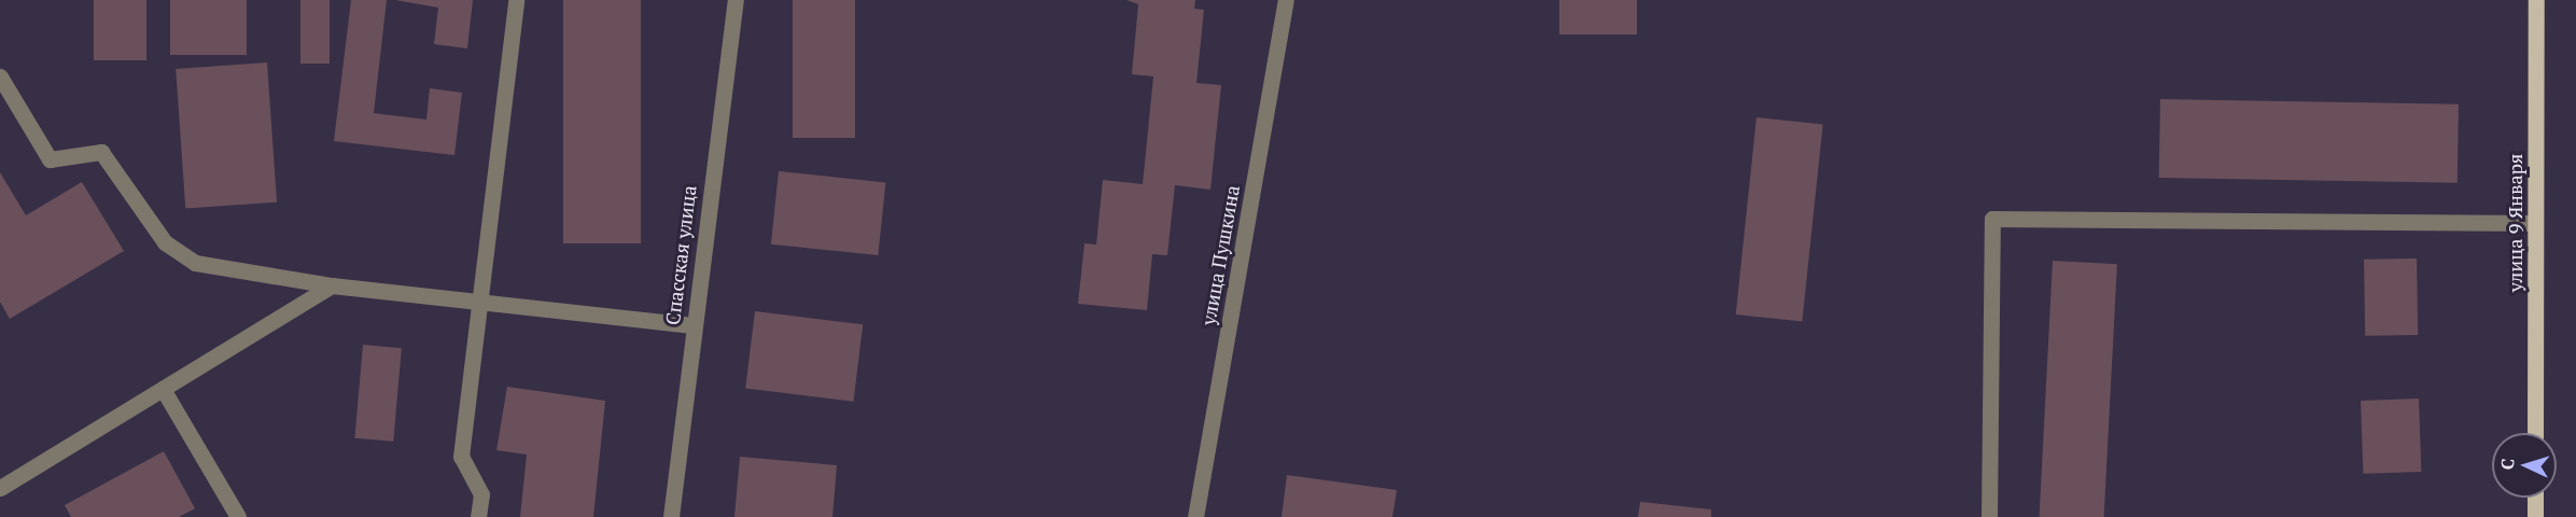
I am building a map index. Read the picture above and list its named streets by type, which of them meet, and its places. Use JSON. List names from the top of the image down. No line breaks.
{"streets":{"main road":["улица 9 Января"],"street":["Спасская улица","улица Пушкина"]},"north":"left"}
